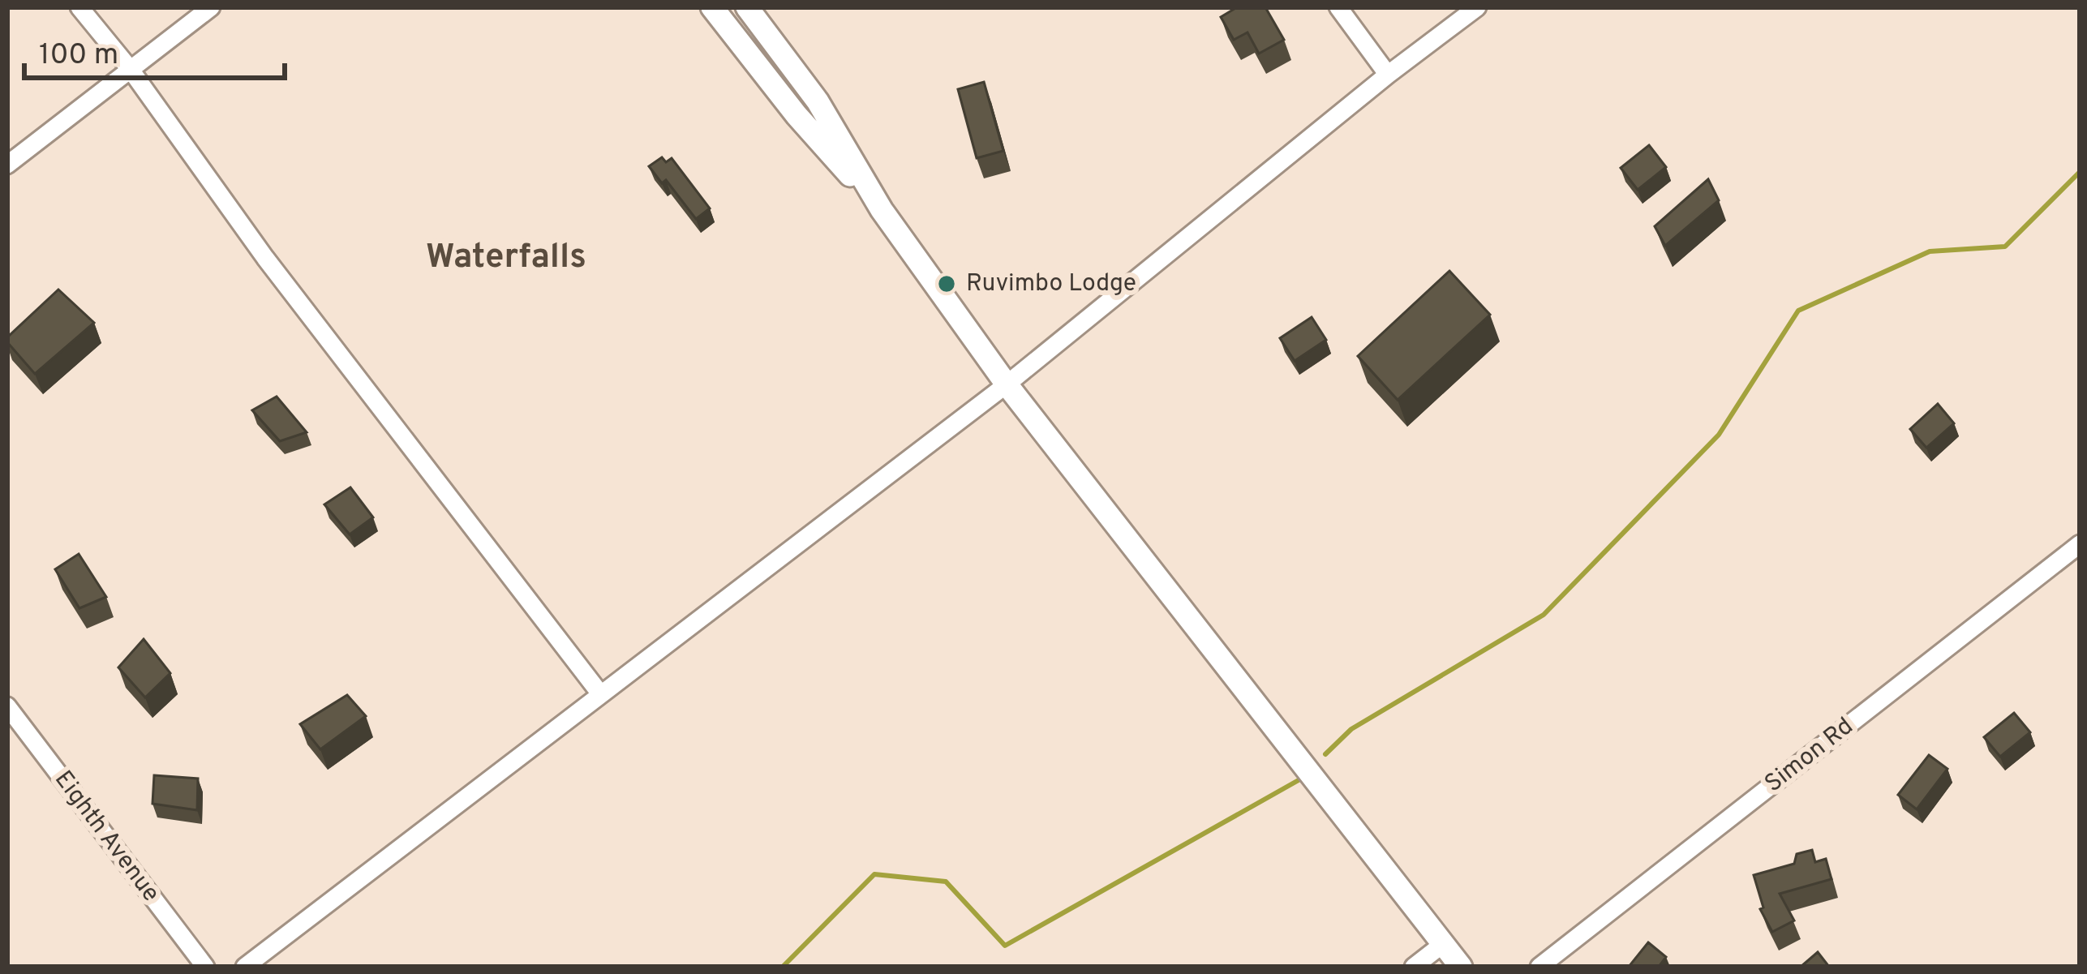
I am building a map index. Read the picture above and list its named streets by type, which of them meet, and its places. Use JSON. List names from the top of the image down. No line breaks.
{"streets":{"street":["Simon Rd","Eighth Avenue"]},"districts":["Waterfalls"],"places":["Ruvimbo Lodge"],"scale_bar":"100 m"}
